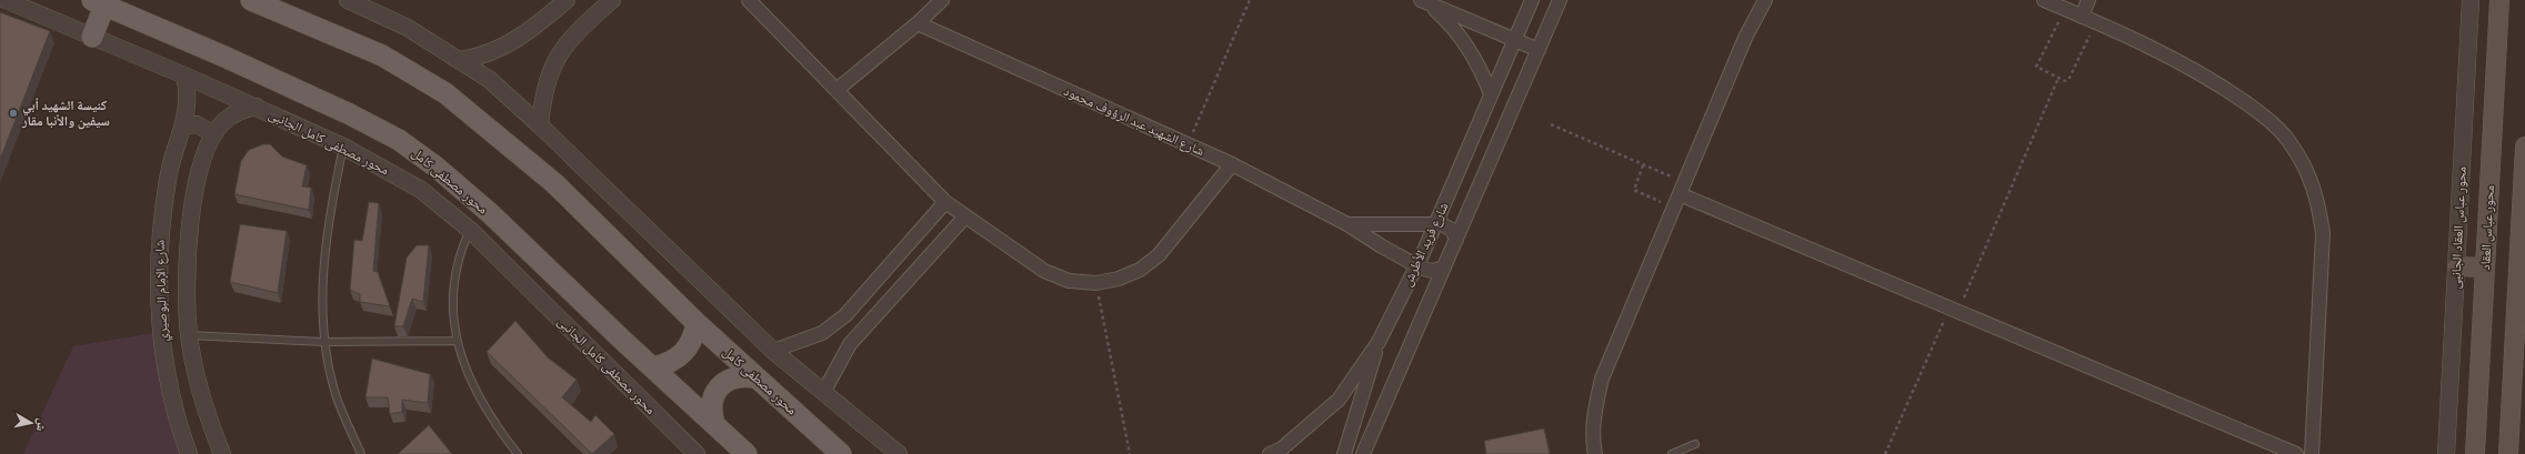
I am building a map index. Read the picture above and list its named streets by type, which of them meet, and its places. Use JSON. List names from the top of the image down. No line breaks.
{"streets":{"main road":["محور مصطفى كامل","محور عباس العقاد"],"street":["شارع الشهيد عبد الرؤوف محمود","محور مصطفى كامل الجانبى","محور عباس العقاد الجانبى","شارع فريد الأطرش","شارع الإمام البوصيري"]},"crossings":[["شارع الشهيد عبد الرؤوف محمود","شارع فريد الأطرش"],["محور مصطفى كامل الجانبى","شارع الإمام البوصيري"]],"places":["كنيسة الشهيد أبي سيفين والأنبا مقار"],"north":"right"}
